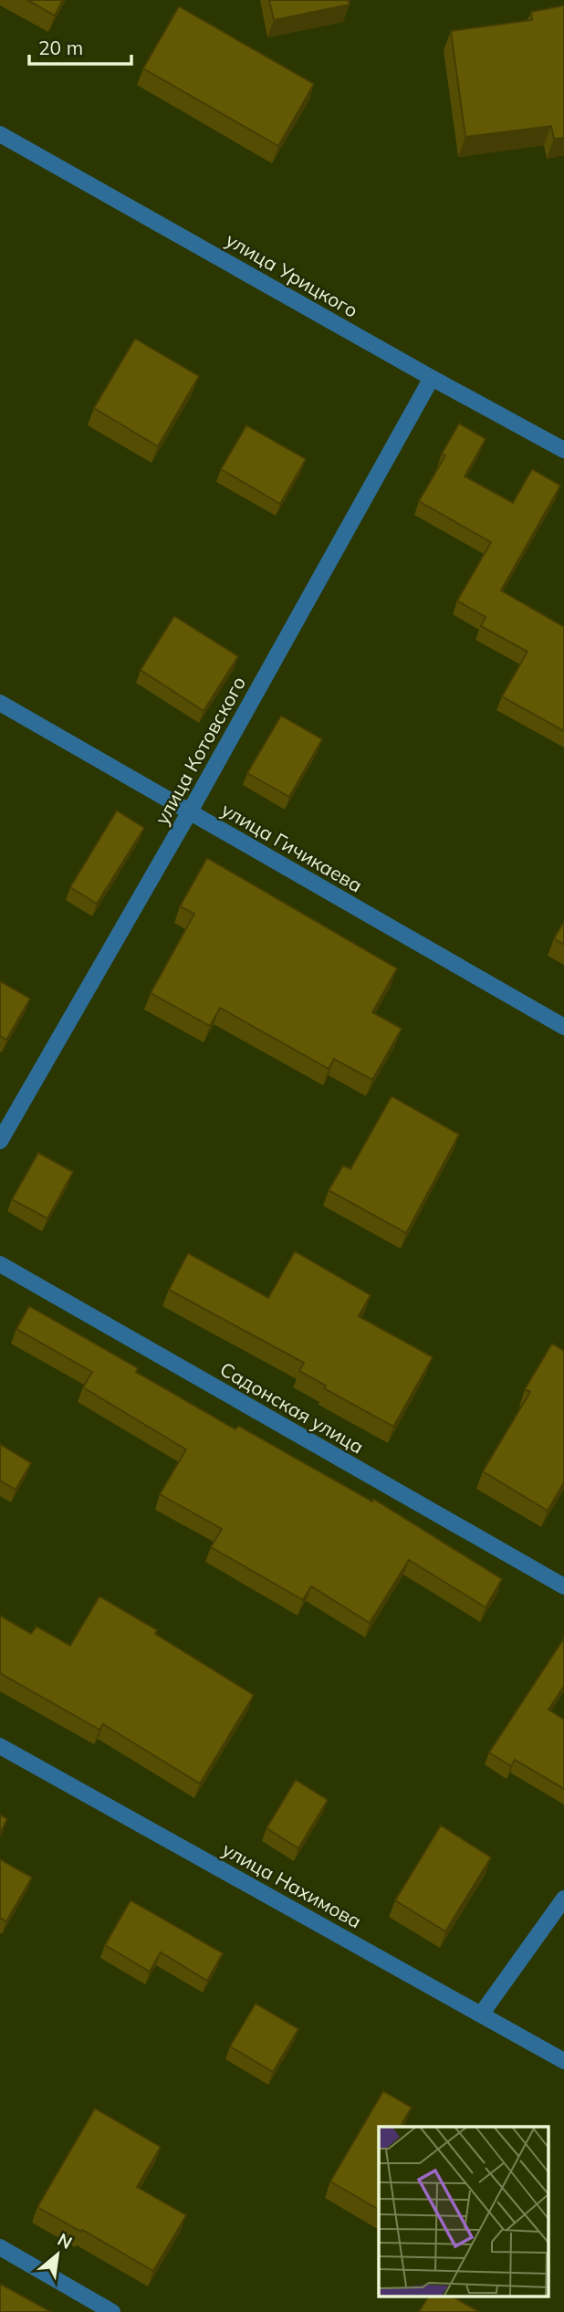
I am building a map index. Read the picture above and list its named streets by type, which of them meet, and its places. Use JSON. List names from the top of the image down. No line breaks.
{"streets":{"street":["улица Урицкого","улица Котовского","улица Гичикаева","Садонская улица","улица Нахимова"]},"crossings":[["улица Урицкого","улица Котовского"],["улица Котовского","улица Гичикаева"]],"scale_bar":"20 m","north":"top right"}
